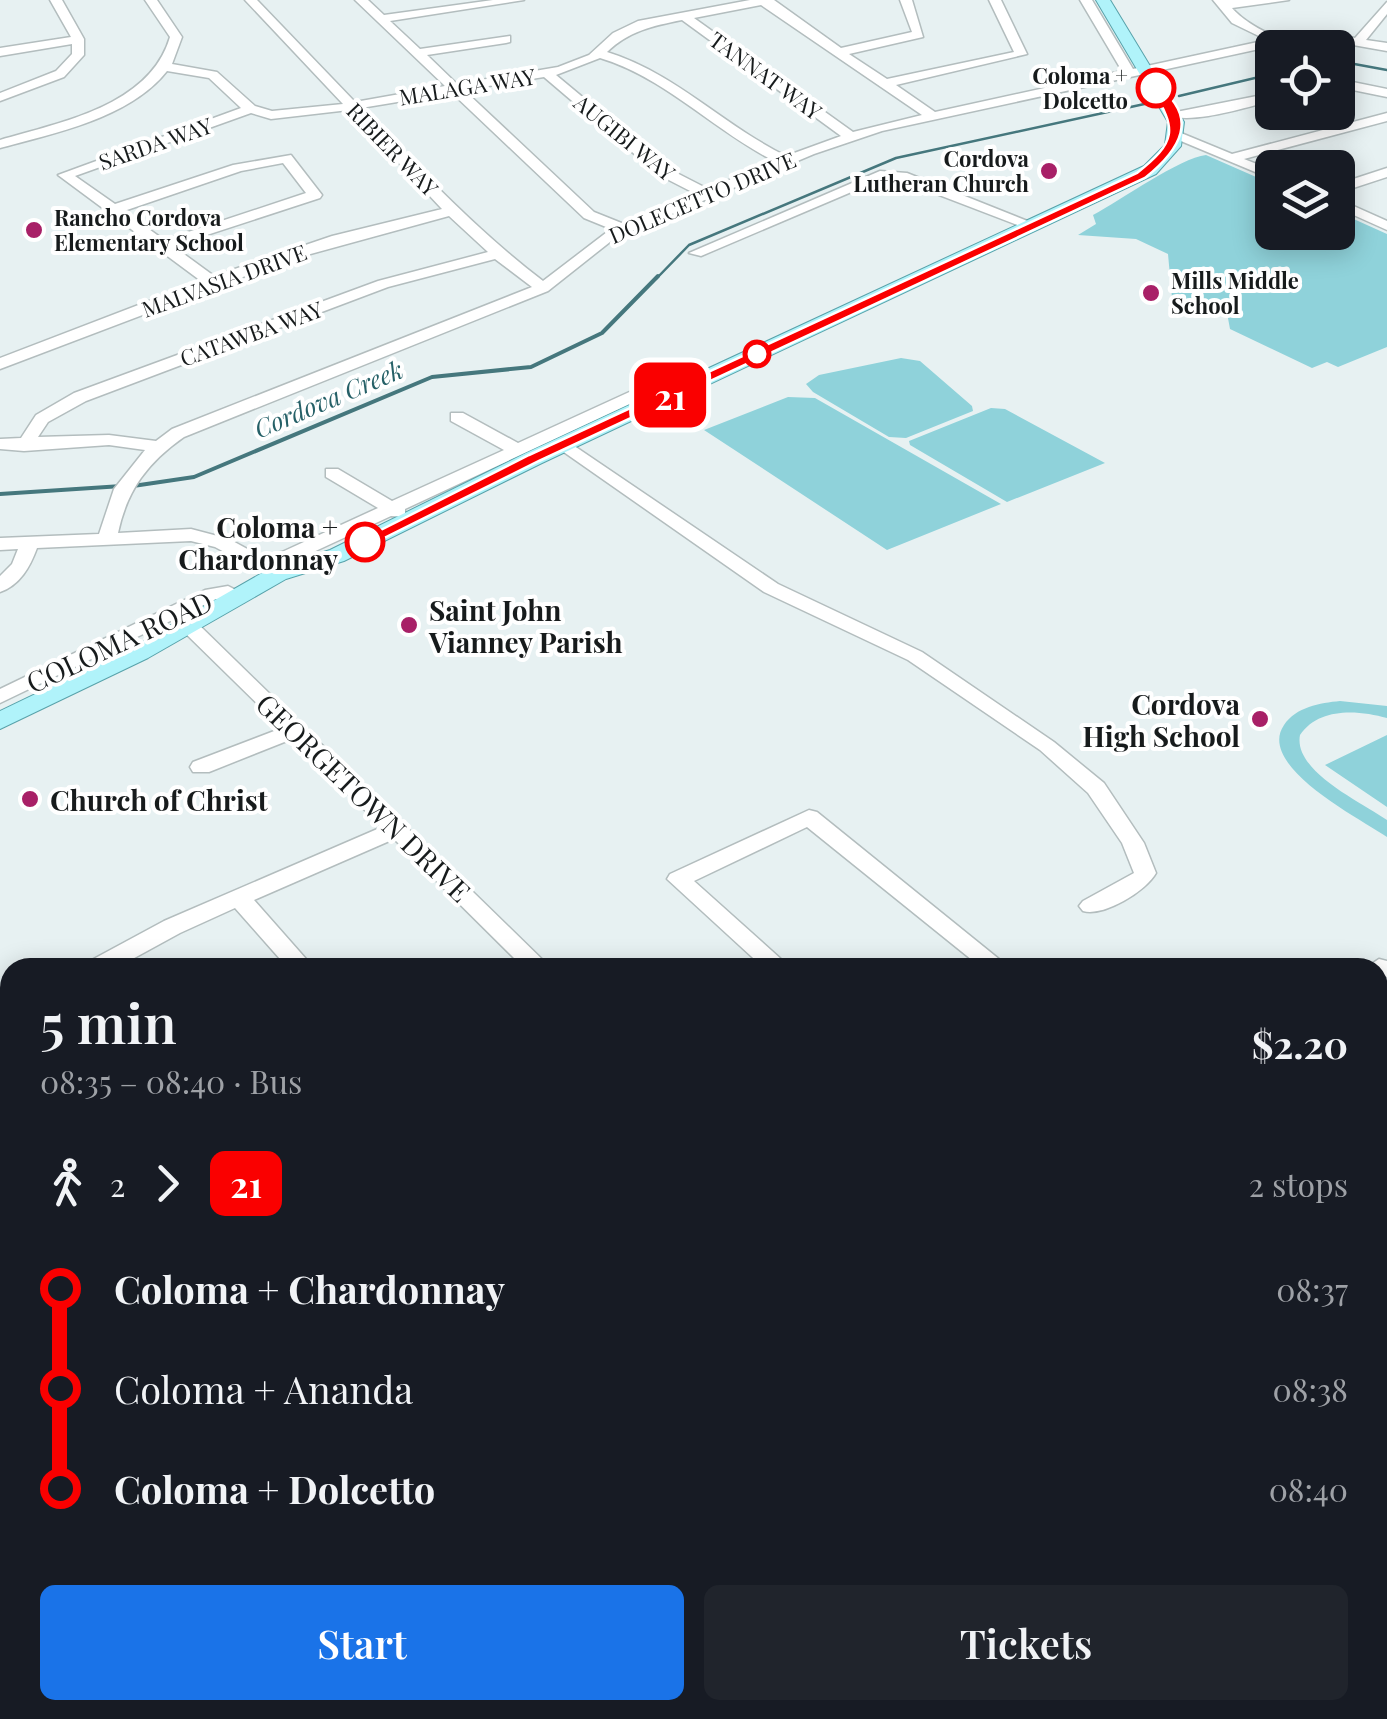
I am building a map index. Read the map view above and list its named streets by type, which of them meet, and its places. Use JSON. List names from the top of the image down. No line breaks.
{"streets":{"main road":["COLOMA ROAD"],"street":["TANNAT WAY","MALAGA WAY","AUGIBI WAY","SARDA WAY","RIBIER WAY","DOLECETTO DRIVE","MALVASIA DRIVE","CATAWBA WAY","GEORGETOWN DRIVE"]},"crossings":[["TANNAT WAY","MALAGA WAY"],["TANNAT WAY","DOLECETTO DRIVE"],["MALAGA WAY","AUGIBI WAY"],["MALAGA WAY","SARDA WAY"],["MALAGA WAY","RIBIER WAY"],["AUGIBI WAY","DOLECETTO DRIVE"],["SARDA WAY","MALVASIA DRIVE"],["RIBIER WAY","DOLECETTO DRIVE"],["RIBIER WAY","MALVASIA DRIVE"],["RIBIER WAY","CATAWBA WAY"],["COLOMA ROAD","GEORGETOWN DRIVE"]],"water":["Cordova Creek"],"places":["Coloma + Dolcetto","Cordova Lutheran Church","Rancho Cordova Elementary School","Mills Middle School","Coloma + Chardonnay","Saint John Vianney Parish","Cordova High School","Church of Christ"],"lines":["bus line 21"],"page":{"on_map":"21","heading":["5 min","08:35 – 08:40 · Bus","$2.20"],"legs":["2","21","2 stops"],"list":[{"name":"Coloma + Chardonnay","value":"08:37"},{"name":"Coloma + Ananda","value":"08:38"},{"name":"Coloma + Dolcetto","value":"08:40"}],"buttons":["Start","Tickets"]}}
